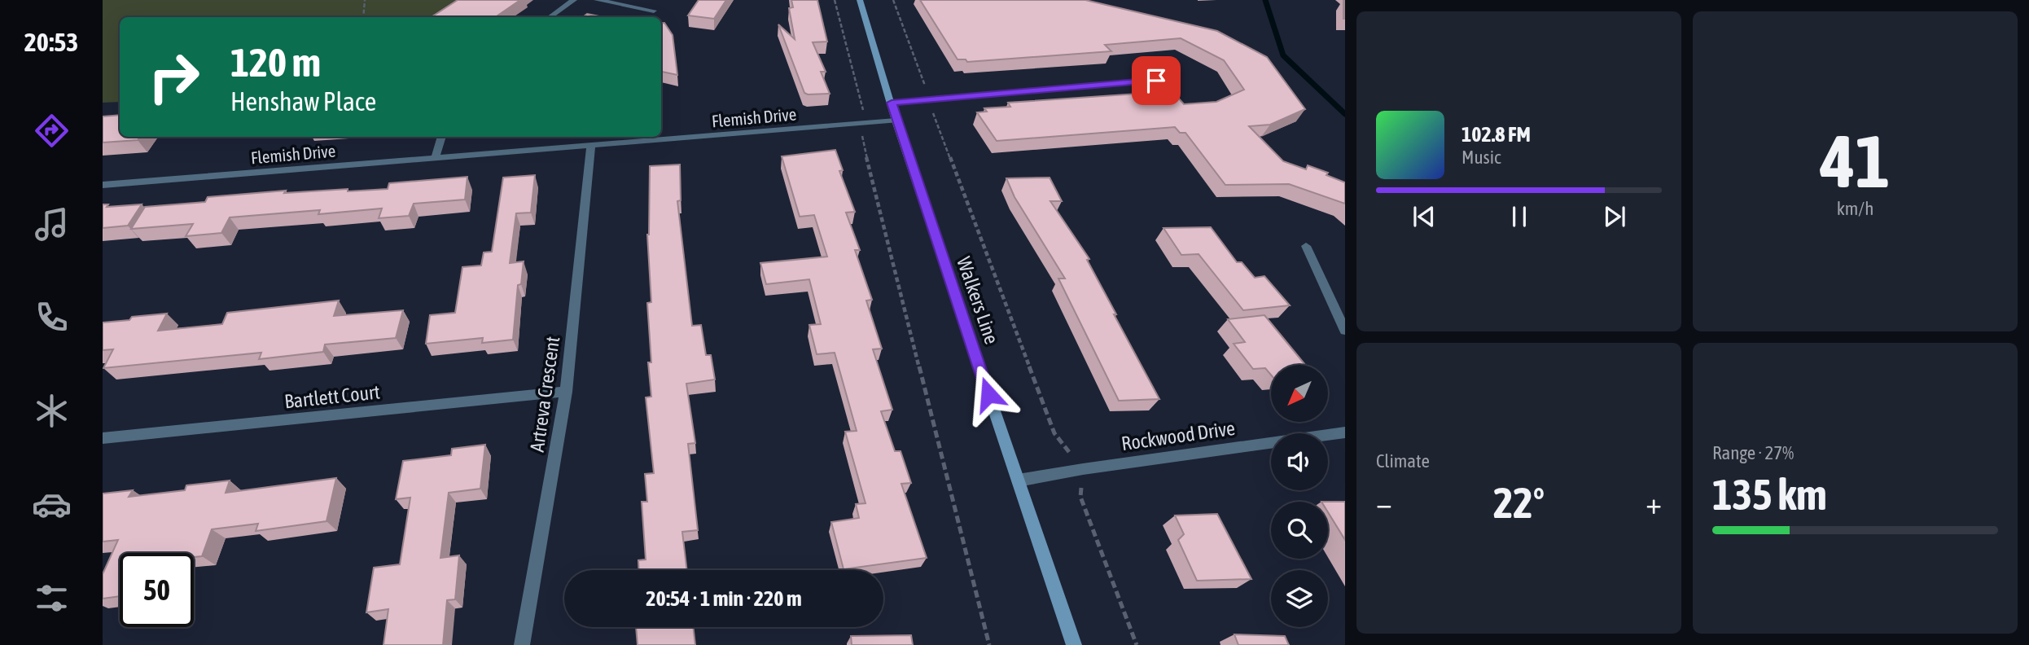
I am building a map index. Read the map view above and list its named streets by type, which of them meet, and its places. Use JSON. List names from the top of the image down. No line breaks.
{"streets":{"main road":["Walkers Line"],"street":["Flemish Drive","Artreva Crescent","Bartlett Court","Rockwood Drive"]},"crossings":[["Flemish Drive","Walkers Line"],["Flemish Drive","Artreva Crescent"],["Walkers Line","Rockwood Drive"],["Artreva Crescent","Bartlett Court"]],"north":"bottom left","page":{"tabs":"20:53","tile":[["41","km/h"],"Climate",["Range · 27%","135 km"]],"turn":["120 m","Henshaw Place"],"song":["102.8 FM","Music"],"heat":["−","22°","+"],"limit":"50","trip":"20:54 · 1 min · 220 m"}}
